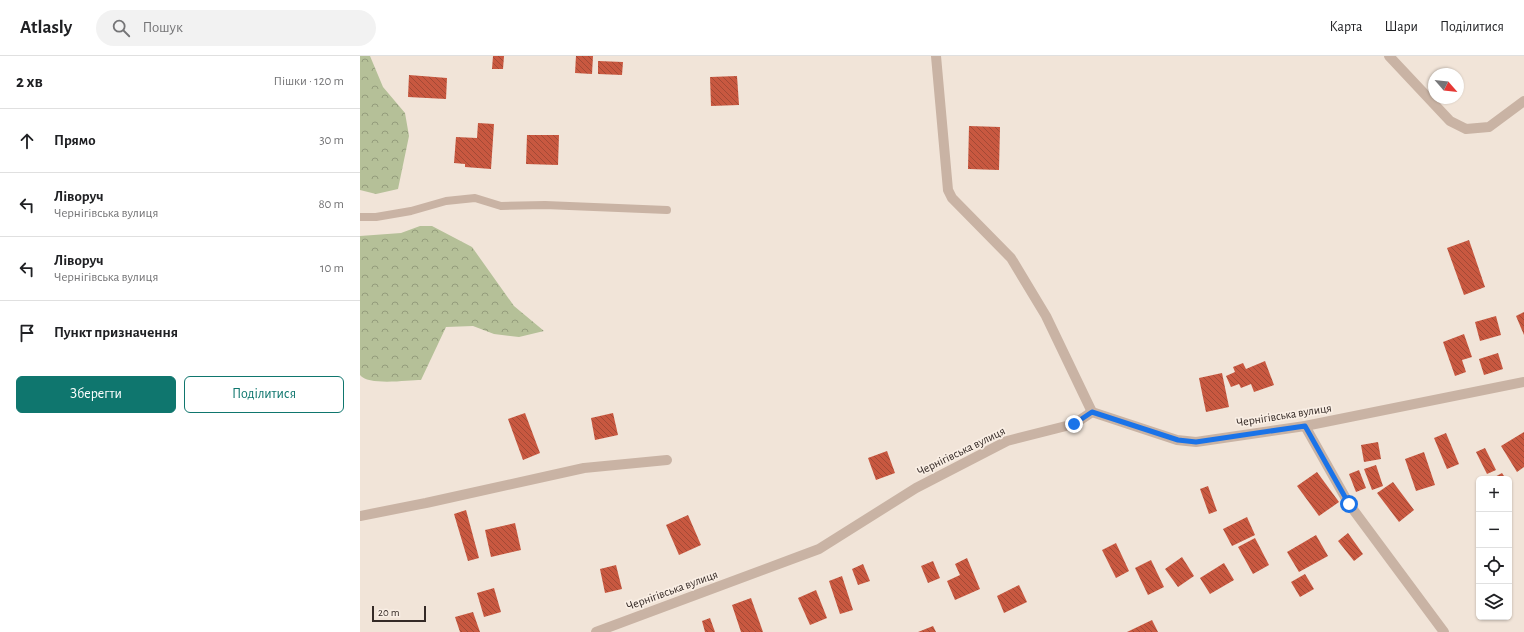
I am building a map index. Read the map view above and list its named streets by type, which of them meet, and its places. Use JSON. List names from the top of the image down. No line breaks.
{"streets":{"street":["Чернігівська вулиця"]},"scale_bar":"20 m","north":"bottom right","page":{"header":"Atlasly","search":"Пошук","nav":["Карта","Шари","Поділитися"],"heading":["2 хв","Пішки · 120 m"],"list":[["Прямо","30 m"],["Ліворуч","Чернігівська вулиця","80 m"],["Ліворуч","Чернігівська вулиця","10 m"],"Пункт призначення"],"buttons":["Зберегти","Поділитися"],"map_buttons":["+","−"],"scale":"20 m"}}
